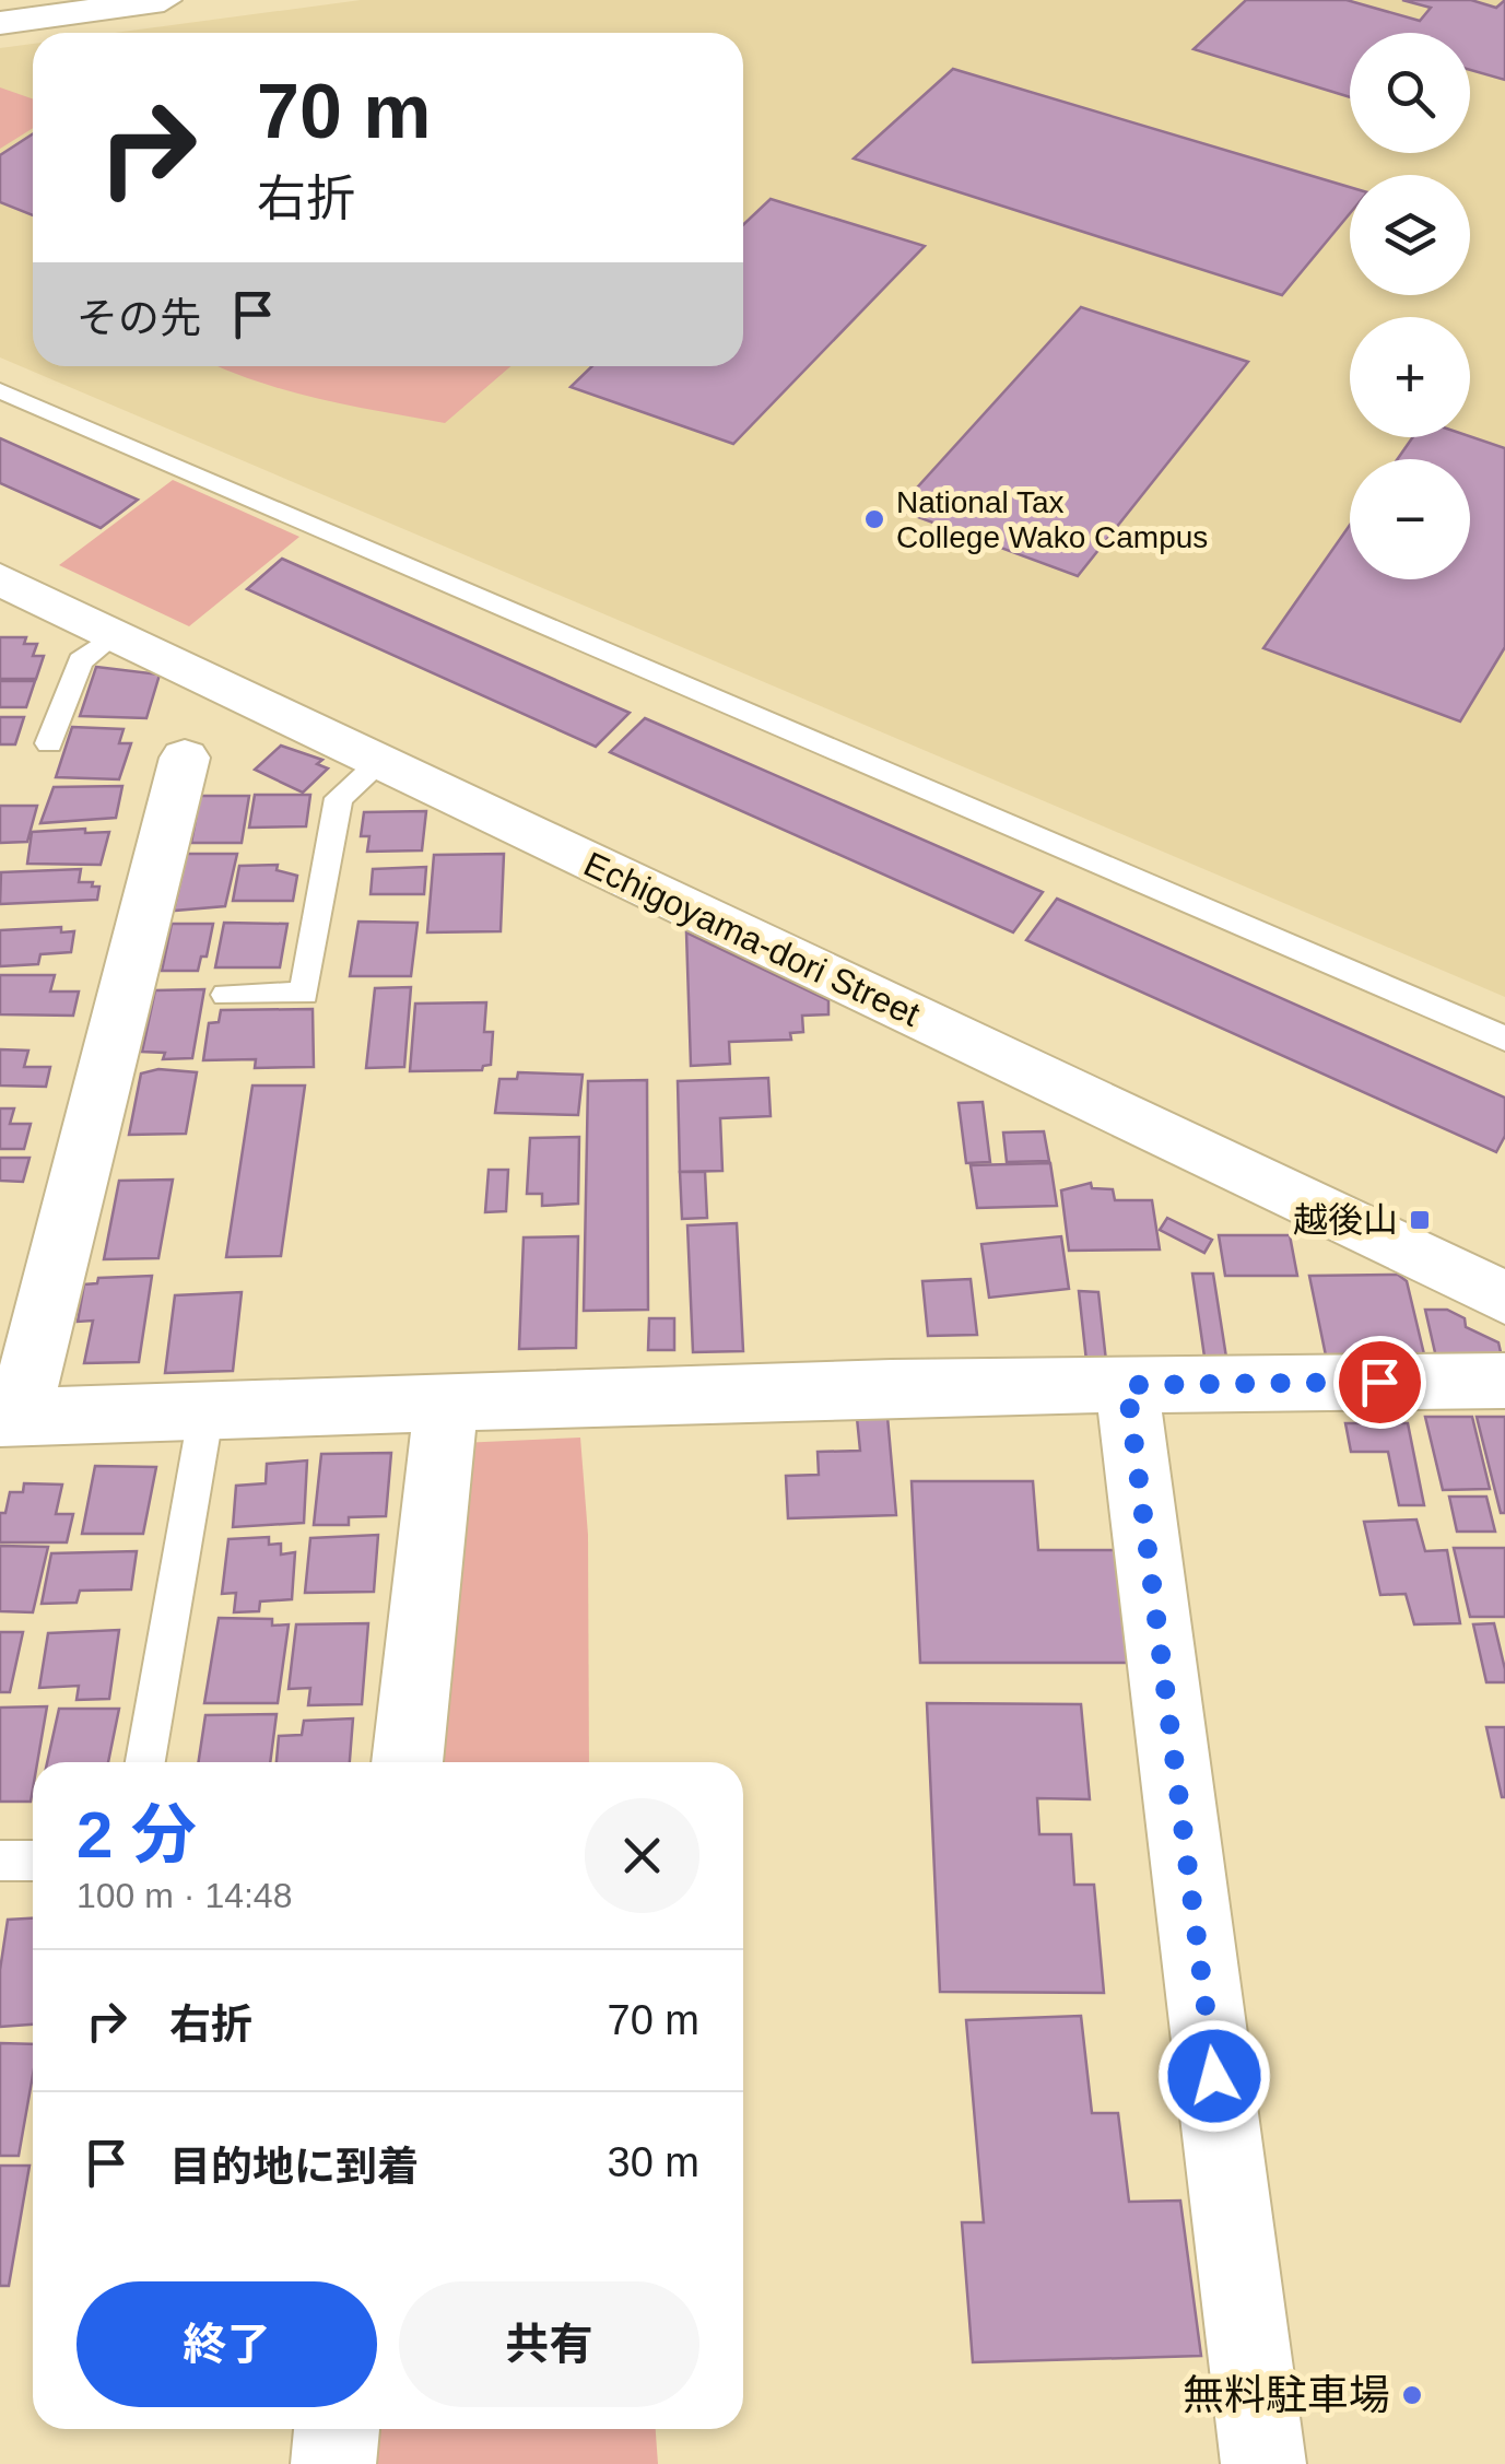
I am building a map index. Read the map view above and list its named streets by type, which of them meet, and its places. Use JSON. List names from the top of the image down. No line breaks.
{"streets":{"street":["Echigoyama-dori Street"]},"places":{"other":["National Tax College Wako Campus","無料駐車場"],"transit":["越後山"]},"page":{"map_buttons":["+","−"],"turn":["70 m","右折"],"then":"その先","heading":["2 分","100 m · 14:48"],"list":[{"name":"右折","value":"70 m"},{"name":"目的地に到着","value":"30 m"}],"buttons":["終了","共有"]}}
